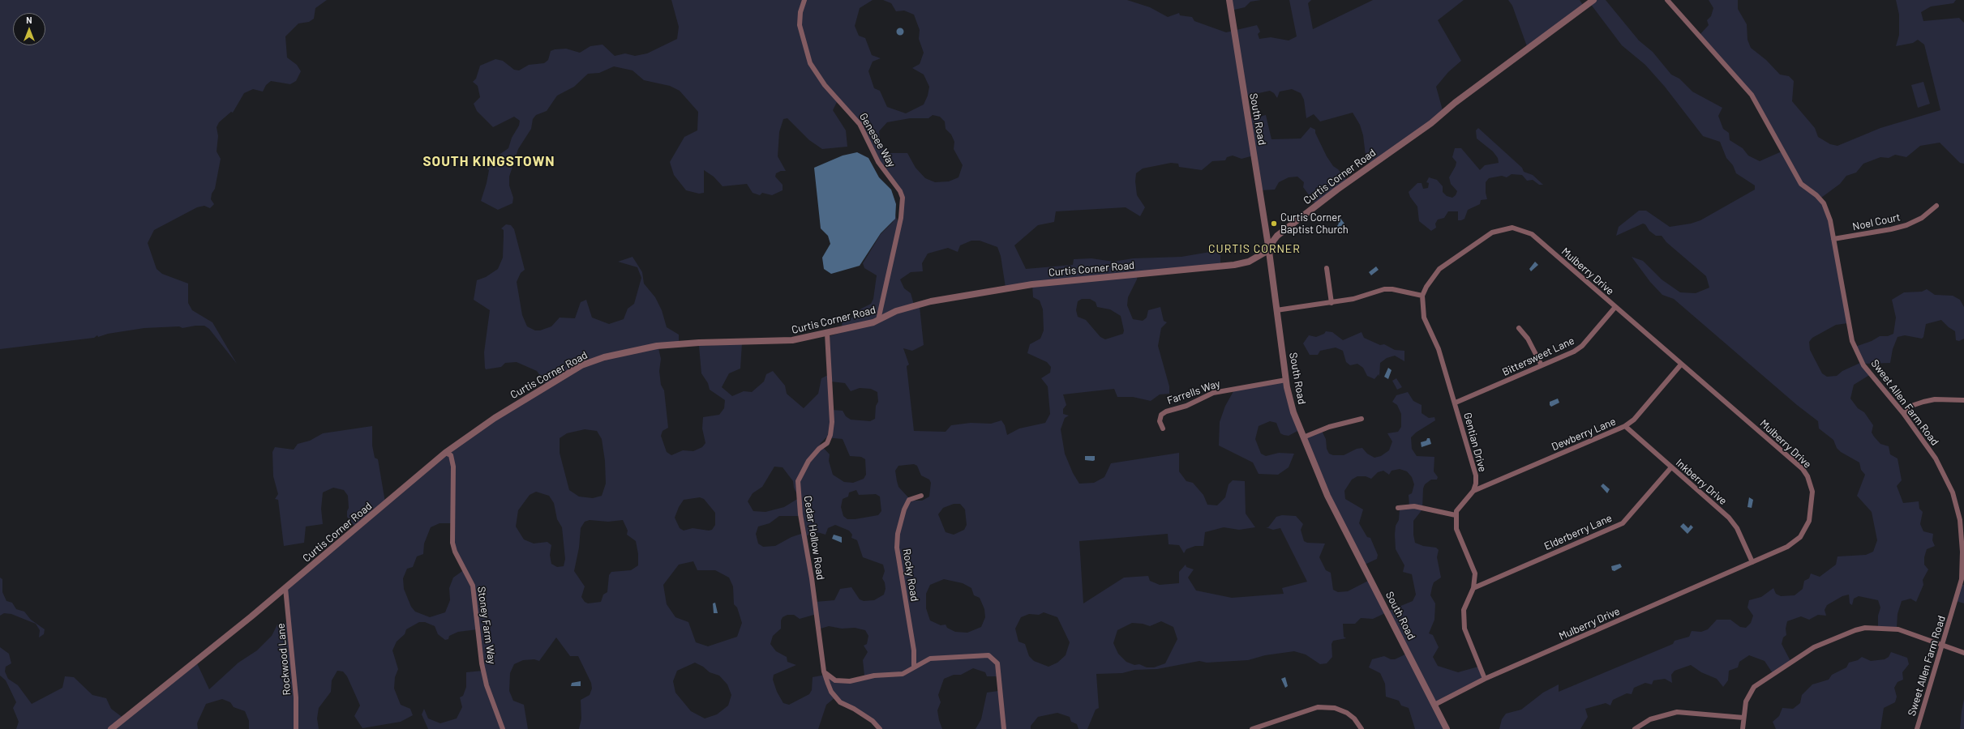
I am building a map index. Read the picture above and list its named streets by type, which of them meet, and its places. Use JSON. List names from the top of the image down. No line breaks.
{"streets":{"street":["South Road","Genesee Way","Curtis Corner Road","Noel Court","Mulberry Drive","Bittersweet Lane","Farrells Way","Sweet Allen Farm Road","Dewberry Lane","Gentian Drive","Inkberry Drive","Elderberry Lane","Cedar Hollow Road","Rocky Road","Stoney Farm Way","Rockwood Lane"]},"crossings":[["South Road","Curtis Corner Road"],["South Road","Mulberry Drive"],["South Road","Farrells Way"],["Genesee Way","Curtis Corner Road"],["Curtis Corner Road","Cedar Hollow Road"],["Curtis Corner Road","Stoney Farm Way"],["Curtis Corner Road","Rockwood Lane"],["Noel Court","Sweet Allen Farm Road"],["Mulberry Drive","Bittersweet Lane"],["Mulberry Drive","Dewberry Lane"],["Mulberry Drive","Gentian Drive"],["Mulberry Drive","Inkberry Drive"],["Bittersweet Lane","Gentian Drive"],["Dewberry Lane","Gentian Drive"],["Dewberry Lane","Inkberry Drive"],["Inkberry Drive","Elderberry Lane"]],"districts":["SOUTH KINGSTOWN","CURTIS CORNER"],"places":["Curtis Corner Baptist Church"],"north":"top"}
